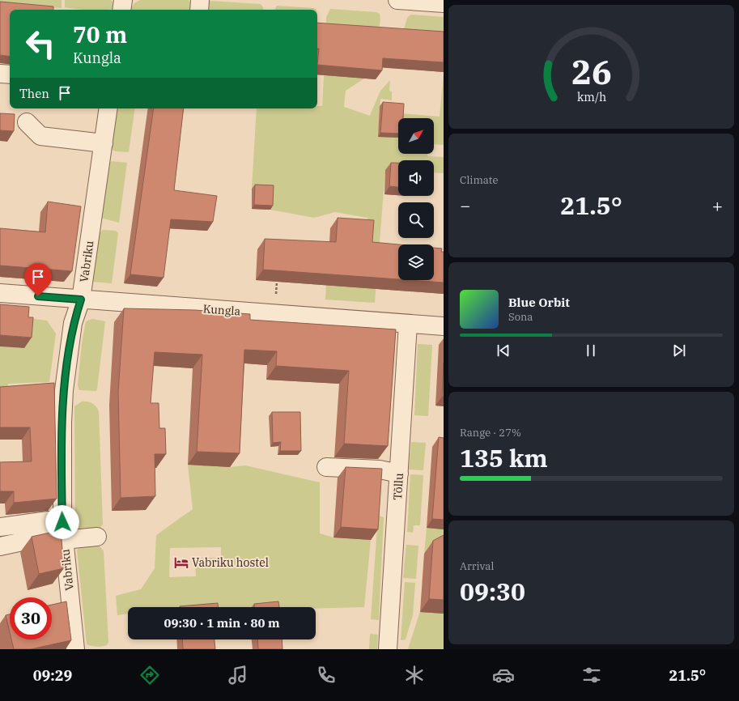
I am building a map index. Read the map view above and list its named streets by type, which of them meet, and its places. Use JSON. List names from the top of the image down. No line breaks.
{"streets":{"street":["Vabriku","Kungla","Tõllu"]},"crossings":[["Vabriku","Kungla"],["Kungla","Tõllu"]],"places":{"hotel":["Vabriku hostel"]},"north":"top right","page":{"turn":["70 m","Kungla"],"then":"Then","tile":["Climate",["Range · 27%","135 km"],["Arrival","09:30"]],"heat":["−","21.5°","+"],"song":["Blue Orbit","Sona"],"limit":"30","trip":"09:30 · 1 min · 80 m","tabs":["09:29","21.5°"],"gauge":["26","km/h"]}}
